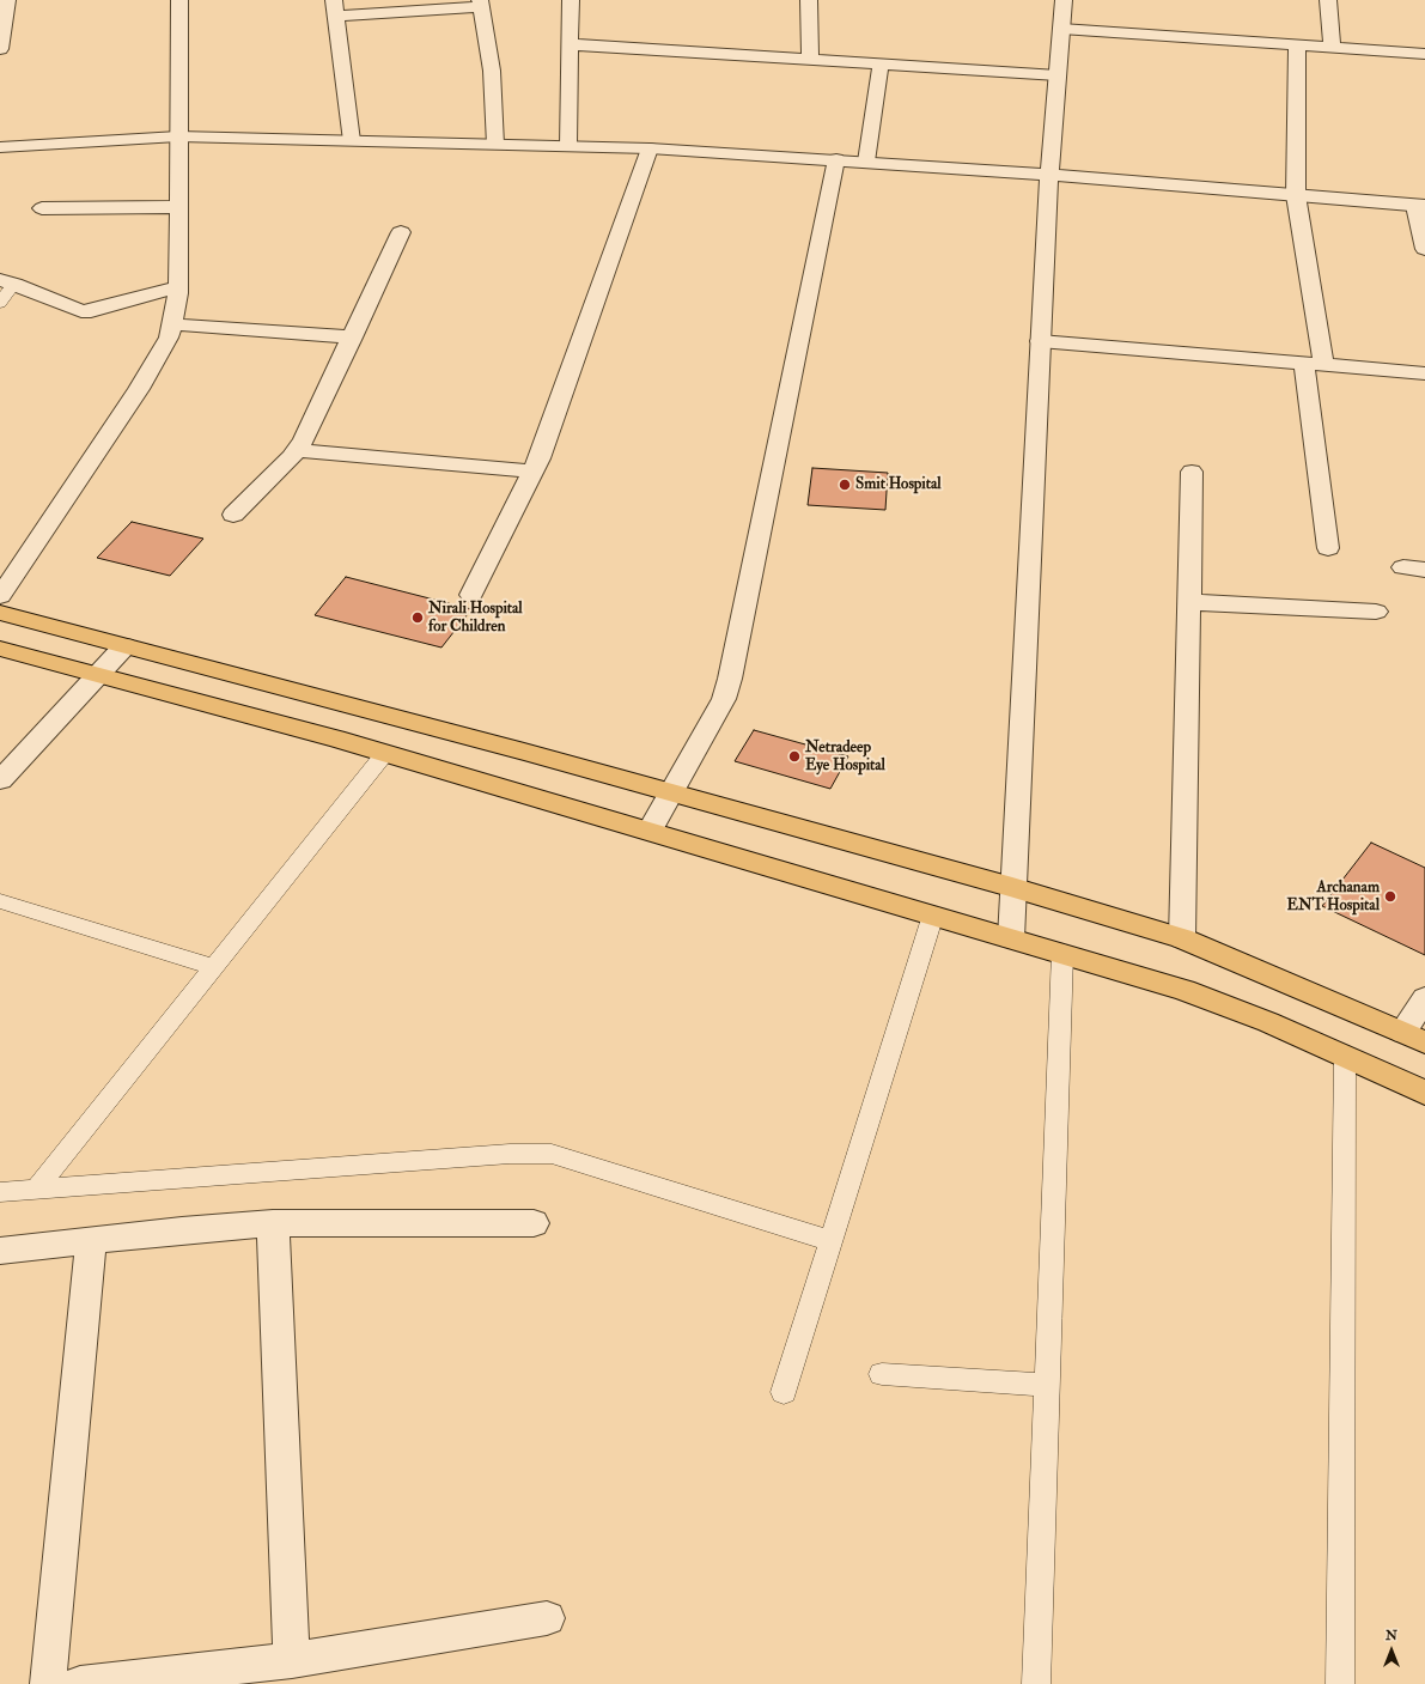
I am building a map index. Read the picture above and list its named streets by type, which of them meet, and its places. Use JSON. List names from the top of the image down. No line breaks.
{"places":["Smit Hospital","Nirali Hospital for Children","Netradeep Eye Hospital","Archanam ENT Hospital"],"north":"top"}
